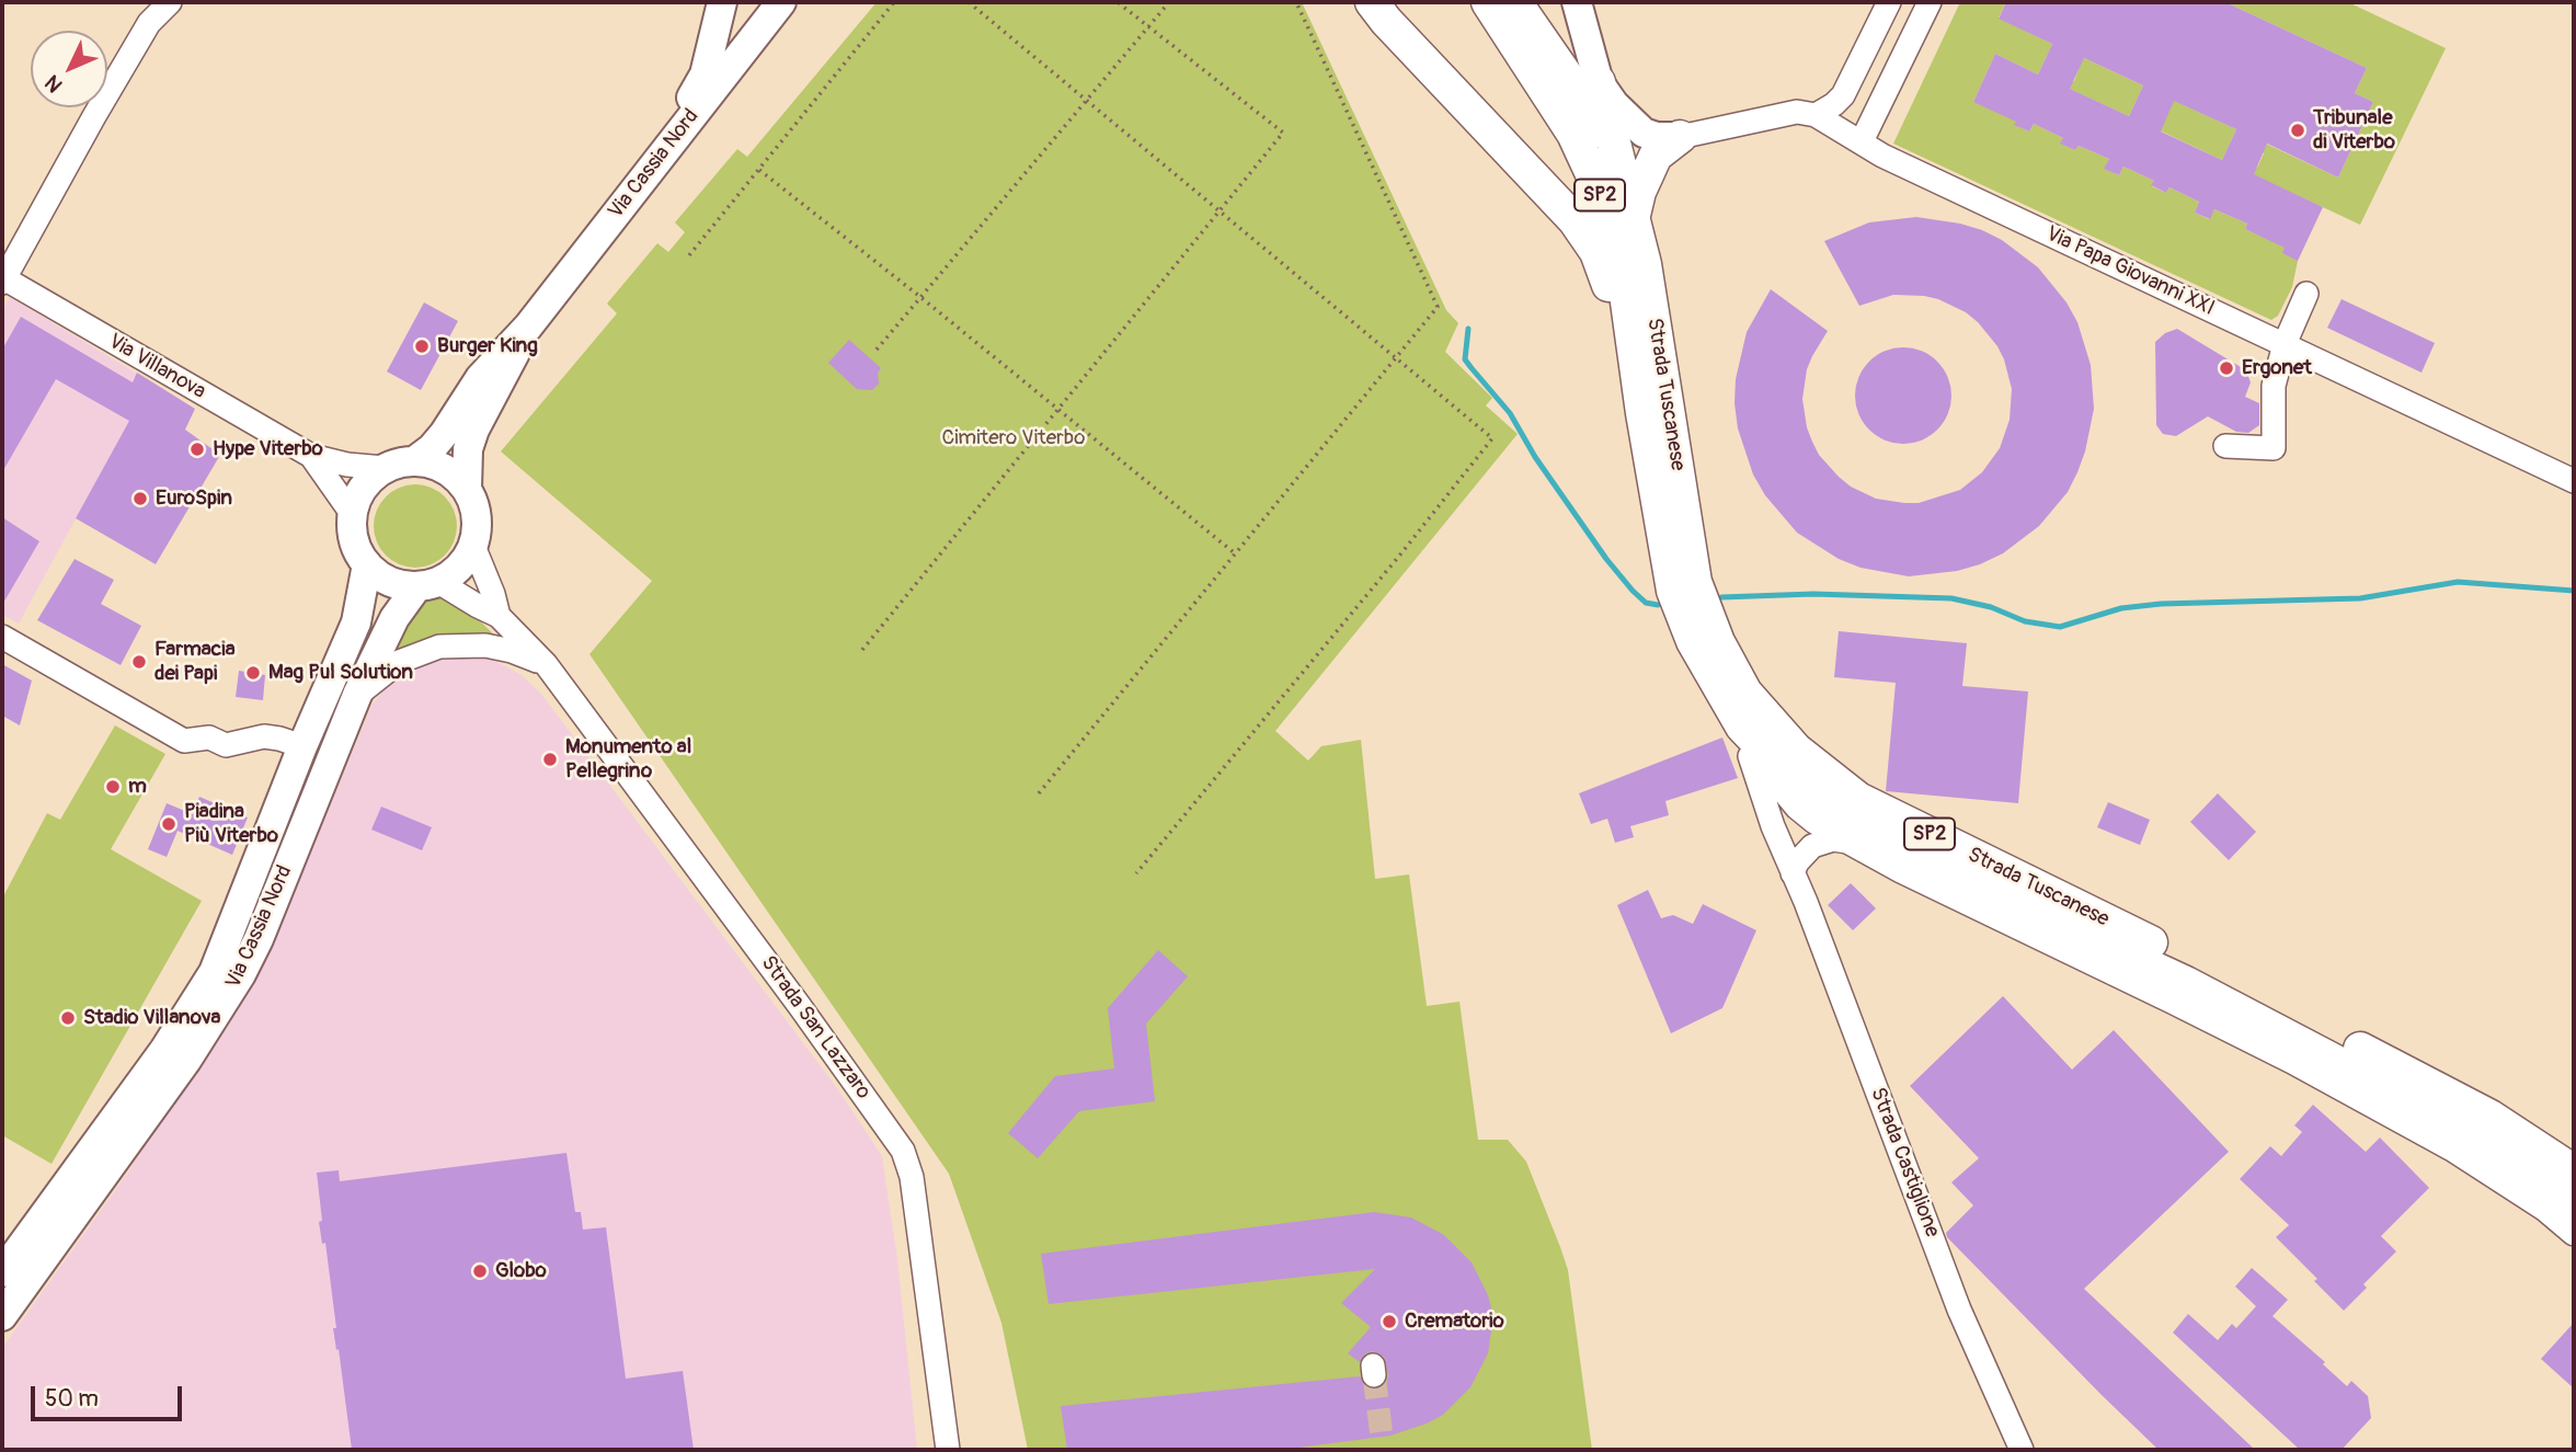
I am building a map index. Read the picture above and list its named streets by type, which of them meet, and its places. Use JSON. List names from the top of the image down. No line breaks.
{"streets":{"highway":["SP2","Strada Tuscanese"],"main road":["Via Cassia Nord"],"street":["Via Papa Giovanni XXI","Via Villanova","Strada San Lazzaro","Strada Castiglione"]},"crossings":[["Via Cassia Nord","Via Villanova"],["Via Cassia Nord","Strada San Lazzaro"],["SP2","Strada Tuscanese"],["Via Villanova","Strada San Lazzaro"],["Strada Tuscanese","Strada Castiglione"]],"parks":["Cimitero Viterbo"],"places":["Tribunale di Viterbo","Burger King","Ergonet","Hype Viterbo","EuroSpin","Farmacia dei Papi","Mag Pul Solution","Monumento al Pellegrino","m","Piadina Più Viterbo","Stadio Villanova","Globo","Crematorio"],"scale_bar":"50 m","north":"bottom left"}
